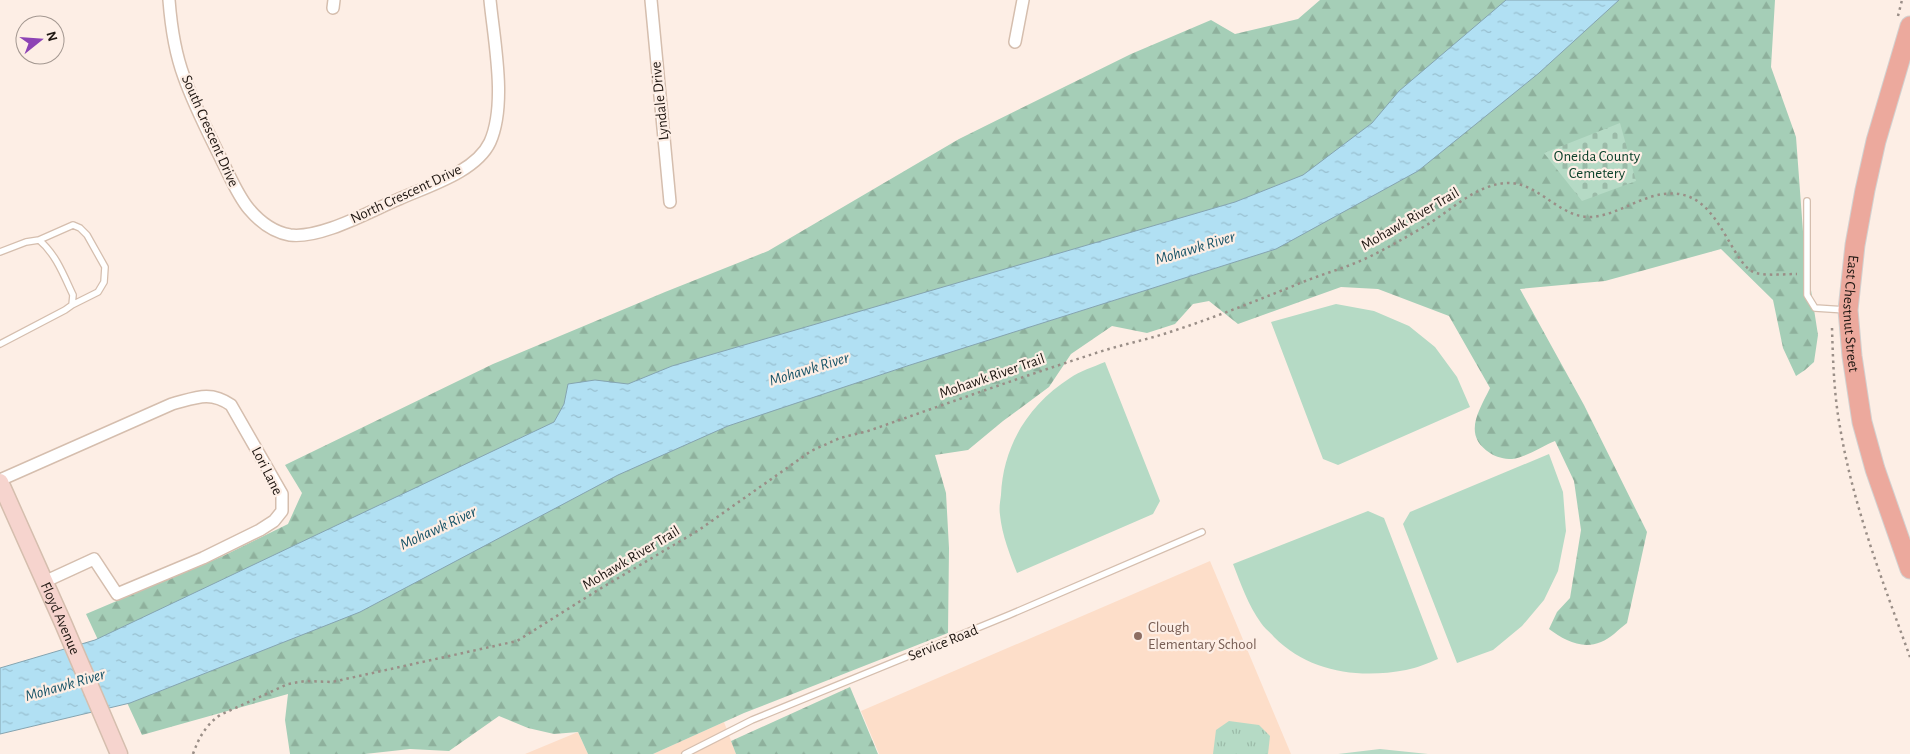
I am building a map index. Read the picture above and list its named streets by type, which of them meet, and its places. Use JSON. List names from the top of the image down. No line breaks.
{"streets":{"main road":["East Chestnut Street"],"street":["Lyndale Drive","South Crescent Drive","North Crescent Drive","Lori Lane","Floyd Avenue"],"lane":["Service Road"],"path":["Mohawk River Trail"]},"crossings":[["South Crescent Drive","North Crescent Drive"],["Lori Lane","Floyd Avenue"]],"water":["Mohawk River"],"parks":["Oneida County Cemetery"],"places":["Clough Elementary School"],"north":"right"}
